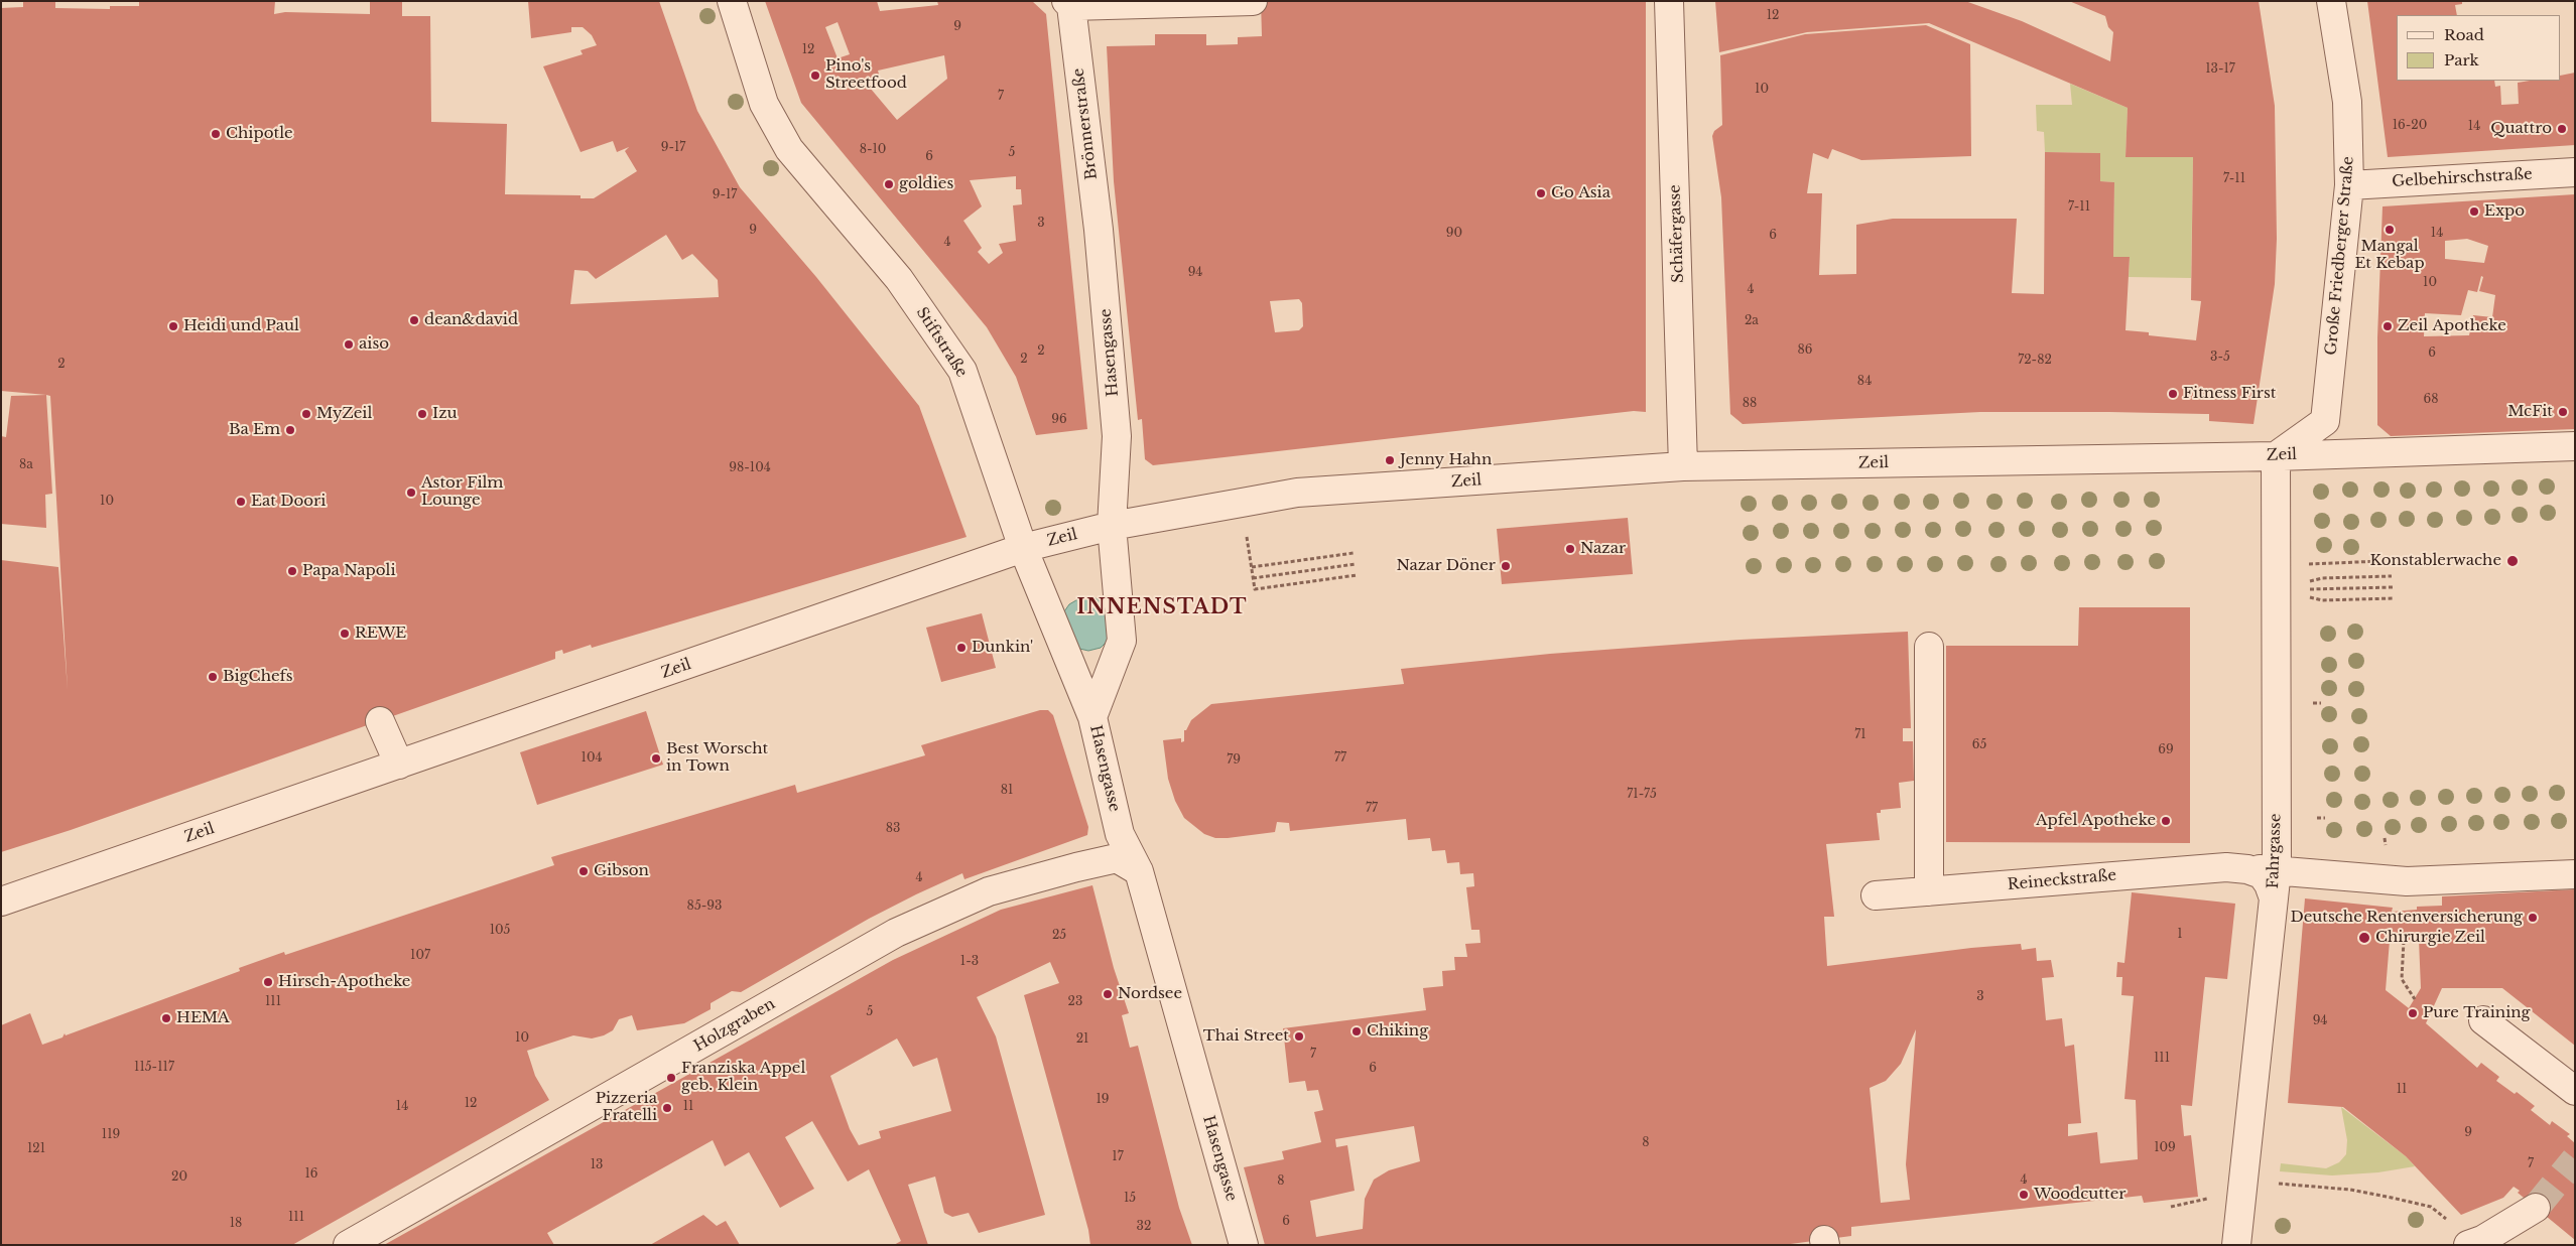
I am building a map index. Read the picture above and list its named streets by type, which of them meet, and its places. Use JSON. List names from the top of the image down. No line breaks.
{"streets":{"street":["Brönnerstraße","Gelbehirschstraße","Schäfergasse","Große Friedberger Straße","Stiftstraße","Hasengasse","Zeil","Fahrgasse","Reineckstraße","Holzgraben"]},"crossings":[["Brönnerstraße","Hasengasse"],["Gelbehirschstraße","Große Friedberger Straße"],["Schäfergasse","Zeil"],["Große Friedberger Straße","Zeil"],["Große Friedberger Straße","Fahrgasse"],["Stiftstraße","Hasengasse"],["Stiftstraße","Zeil"],["Hasengasse","Zeil"],["Hasengasse","Holzgraben"],["Zeil","Fahrgasse"],["Fahrgasse","Reineckstraße"]],"districts":["INNENSTADT"],"places":["Pino's Streetfood","Quattro","Chipotle","goldies","Go Asia","Expo","Mangal Et Kebap","dean&david","Heidi und Paul","Zeil Apotheke","aiso","Fitness First","McFit","MyZeil","Izu","Ba Em","Jenny Hahn","Astor Film Lounge","Eat Doori","Nazar","Konstablerwache","Nazar Döner","Papa Napoli","REWE","Dunkin'","BigChefs","Best Worscht in Town","Apfel Apotheke","Gibson","Deutsche Rentenversicherung","Chirurgie Zeil","Hirsch-Apotheke","Nordsee","Pure Training","HEMA","Chiking","Thai Street","Franziska Appel geb. Klein","Pizzeria Fratelli","Woodcutter"],"house_numbers":["12","9","12","13-17","10","7","16-20","14","9-17","8-10","5","6","7-11","9-17","7-11","3","9","90","14","6","4","94","10","4","2a","86","2","6","3-5","2","72-82","2","84","68","88","96","8a","98-104","10","71","65","69","104","77","79","81","71-75","77","83","4","85-93","105","1","25","107","1-3","3","111","23","5","94","10","21","7","111","115-117","6","11","19","12","14","11","9","119","8","109","121","17","7","13","16","20","4","8","15","111","6","18","32"],"legend":["Road","Park"]}
